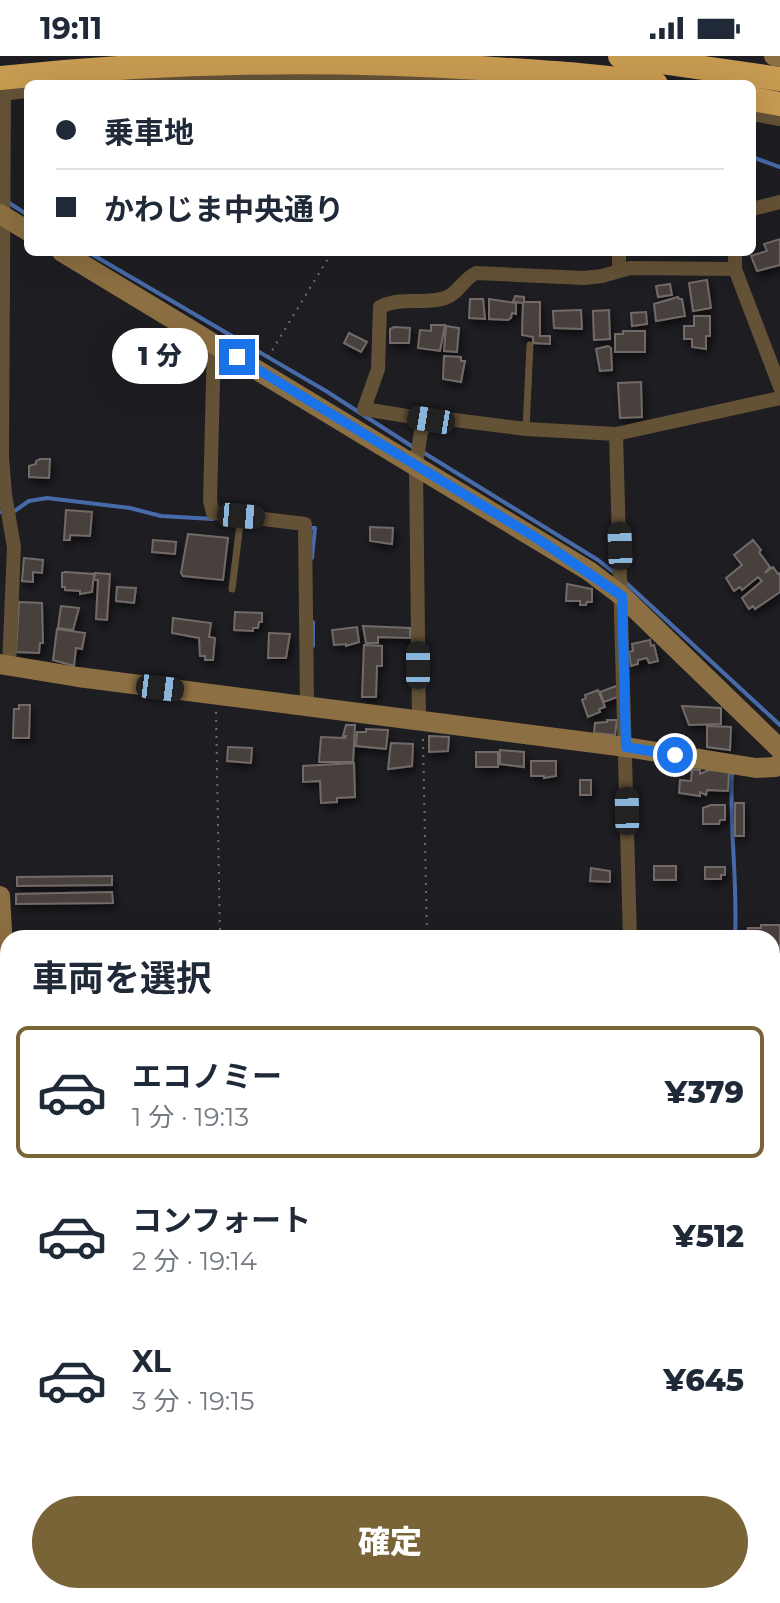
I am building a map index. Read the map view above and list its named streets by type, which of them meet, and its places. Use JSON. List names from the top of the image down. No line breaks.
{"page":{"status":"19:11","banner":["乗車地","かわじま中央通り"],"bubble":"1 分","heading":"車両を選択","list":[{"name":"エコノミー","note":"1 分 · 19:13","value":"¥379"},{"name":"コンフォート","note":"2 分 · 19:14","value":"¥512"},{"name":"XL","note":"3 分 · 19:15","value":"¥645"}],"buttons":"確定"}}
